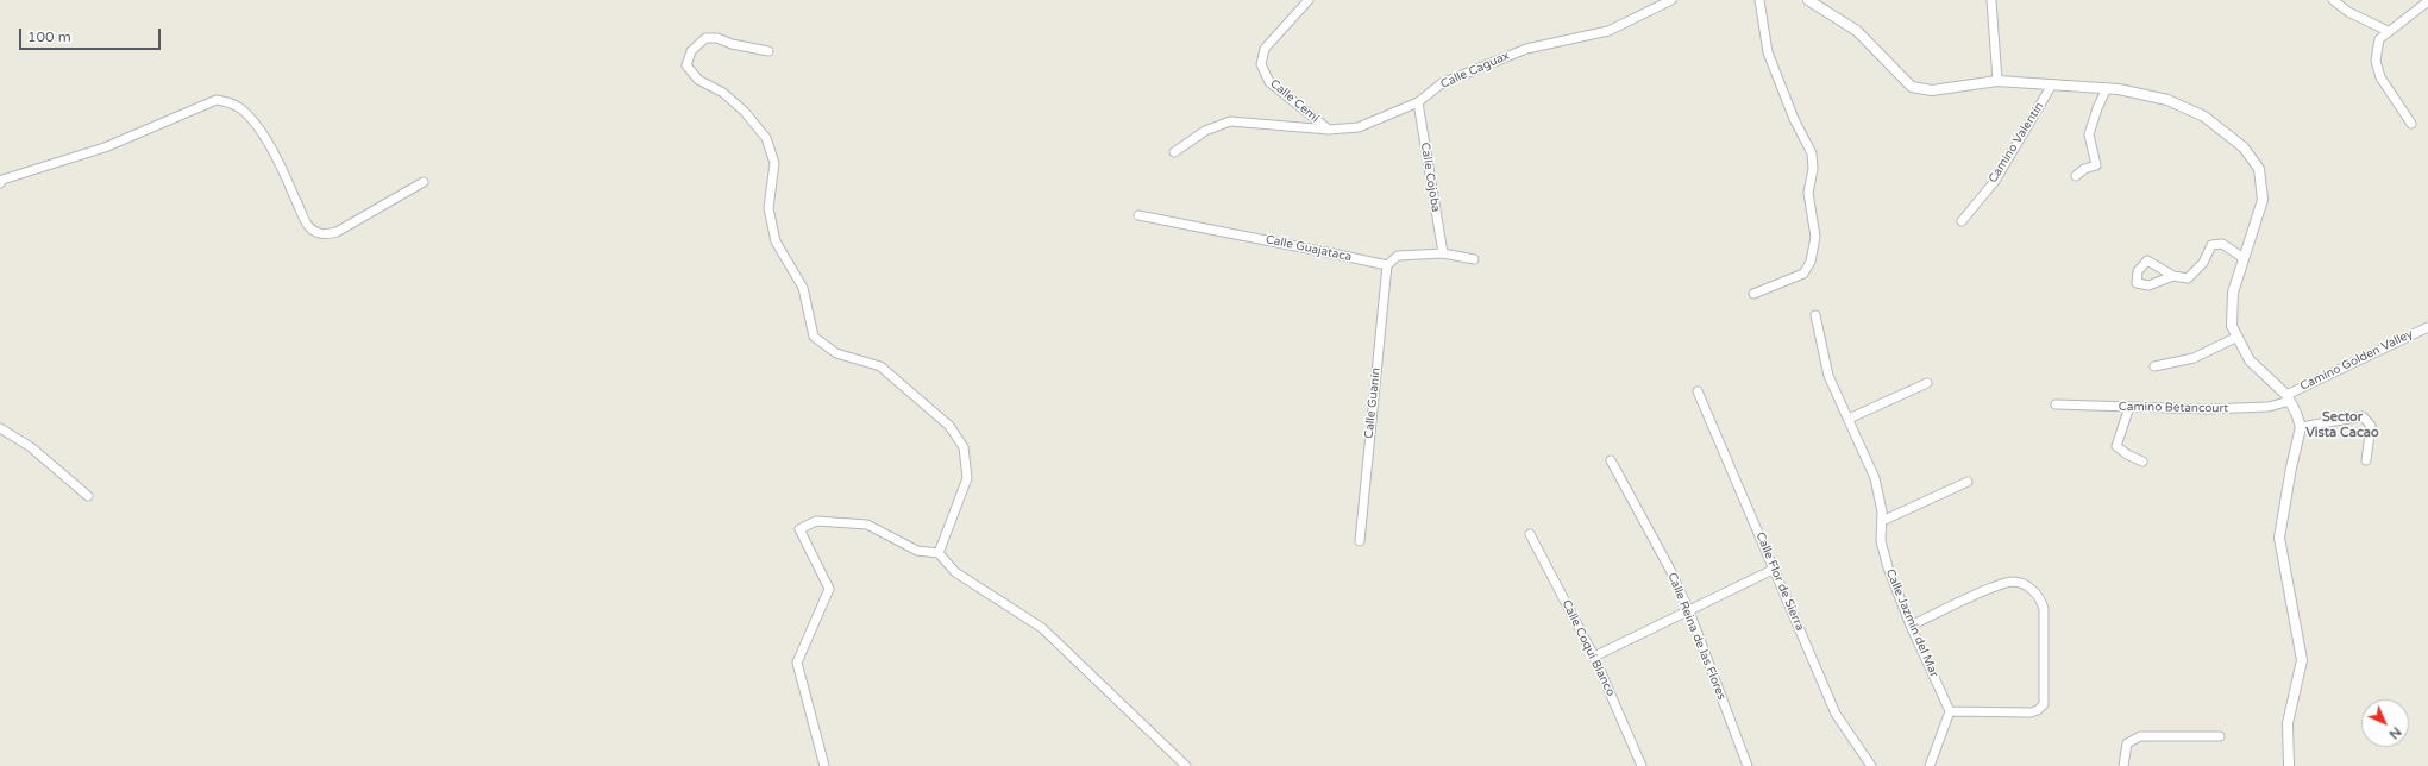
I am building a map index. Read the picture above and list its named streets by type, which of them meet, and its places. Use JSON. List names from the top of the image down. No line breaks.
{"streets":{"street":["Calle Caguax","Calle Cemí","Camino Valentín","Calle Cojoba","Calle Guajataca","Camino Golden Valley","Calle Guanín","Camino Betancourt","Calle Flor de Sierra","Calle Jazmín del Mar","Calle Reina de las Flores","Calle Coquí Blanco"]},"crossings":[["Calle Caguax","Calle Cemí"],["Calle Caguax","Calle Cojoba"],["Calle Guajataca","Calle Guanín"],["Camino Golden Valley","Camino Betancourt"]],"districts":["Sector Vista Cacao"],"scale_bar":"100 m","north":"bottom right"}
